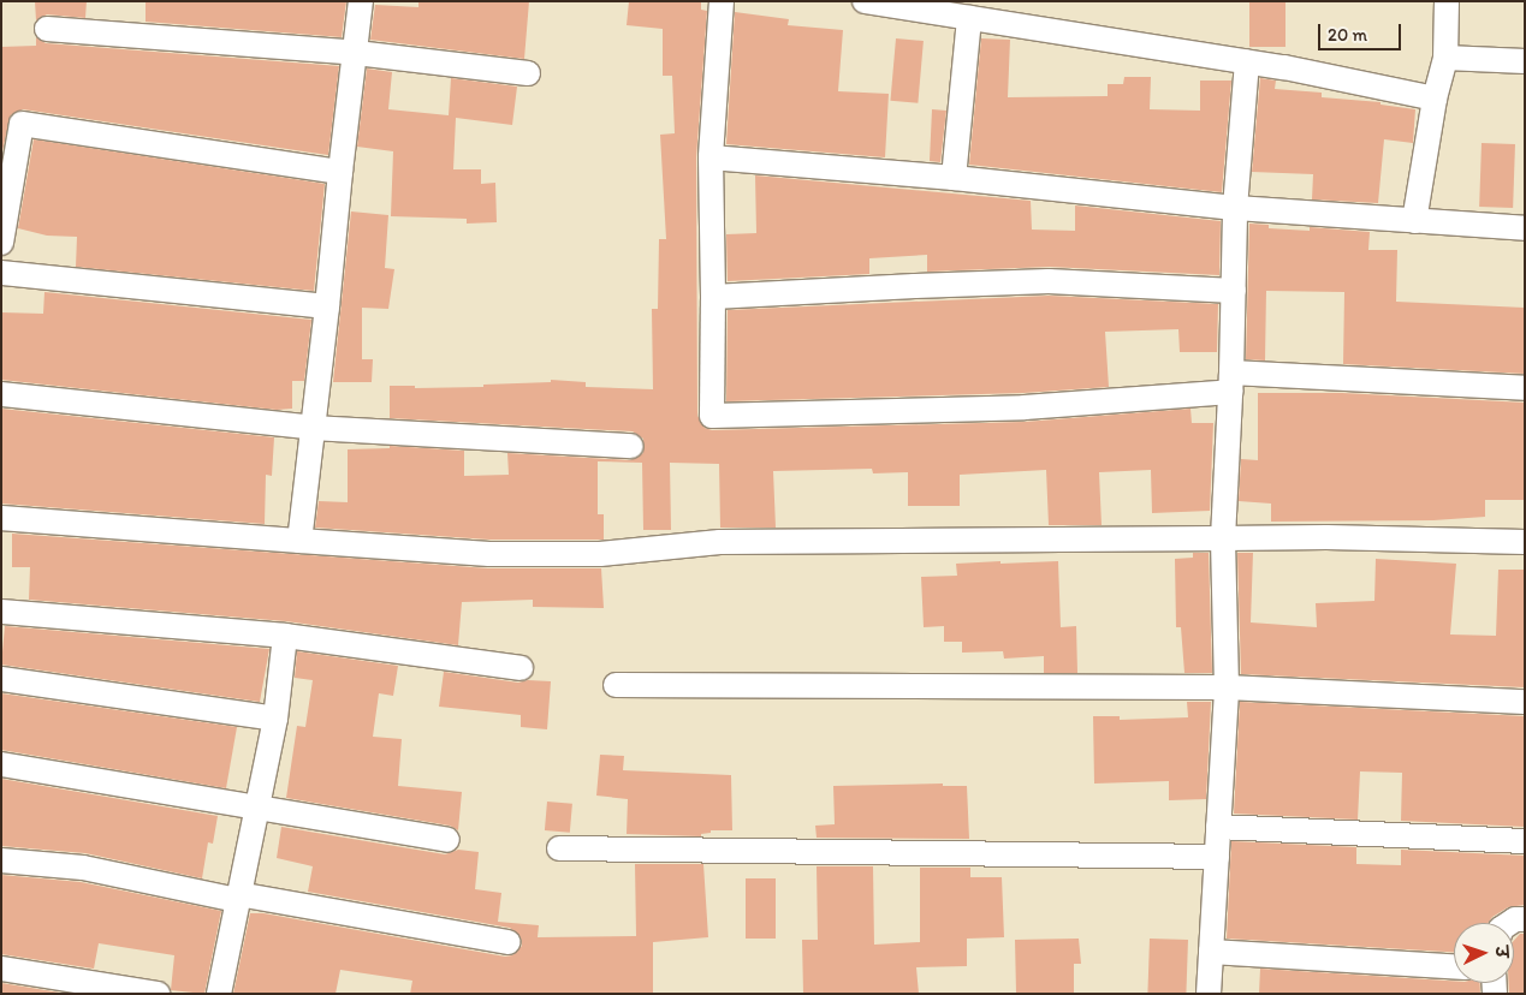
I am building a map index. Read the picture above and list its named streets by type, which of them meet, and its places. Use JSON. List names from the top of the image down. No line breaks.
{"scale_bar":"20 m","north":"right"}
